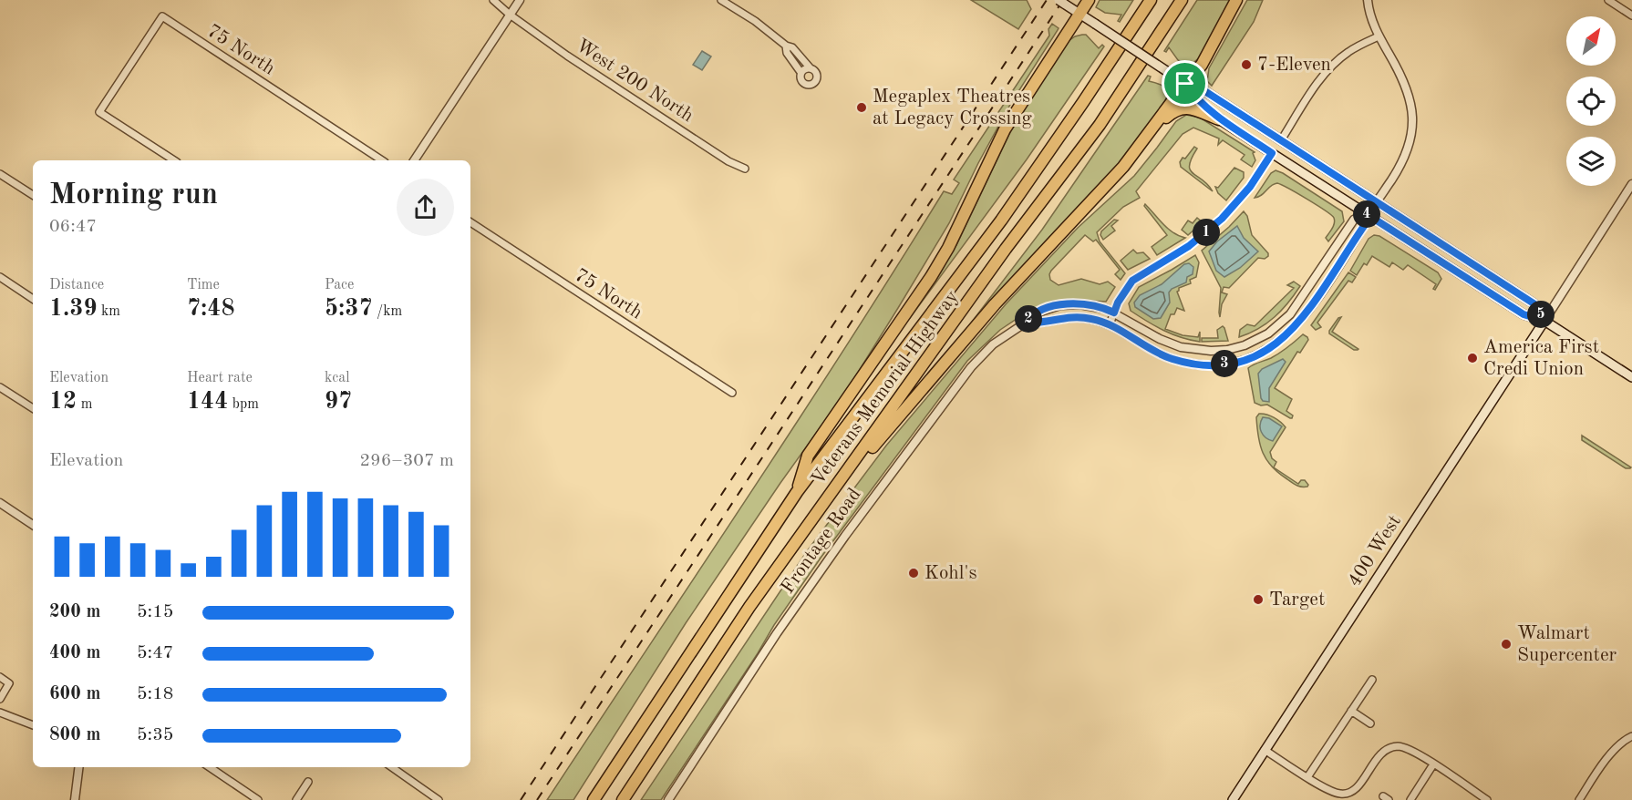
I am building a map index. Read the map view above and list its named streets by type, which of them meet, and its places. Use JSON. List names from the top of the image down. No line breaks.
{"streets":{"highway":["Veterans Memorial Highway"],"main road":["400 West"],"street":["75 North","West 200 North","Frontage Road"]},"places":["7-Eleven","Megaplex Theatres at Legacy Crossing","America First Credi Union","Kohl's","Target","Walmart Supercenter"],"north":"top right","page":{"heading":["Morning run","06:47"],"pins":["4","1","5","2","3"],"stats":[["Distance","1.39 km"],["Time","7:48"],["Pace","5:37 /km"],["Elevation","12 m"],["Heart rate","144 bpm"],["kcal","97"]],"chart":["Elevation","296–307 m"],"list":[{"name":"200 m","note":"5:15"},{"name":"400 m","note":"5:47"},{"name":"600 m","note":"5:18"},{"name":"800 m","note":"5:35"}]}}
